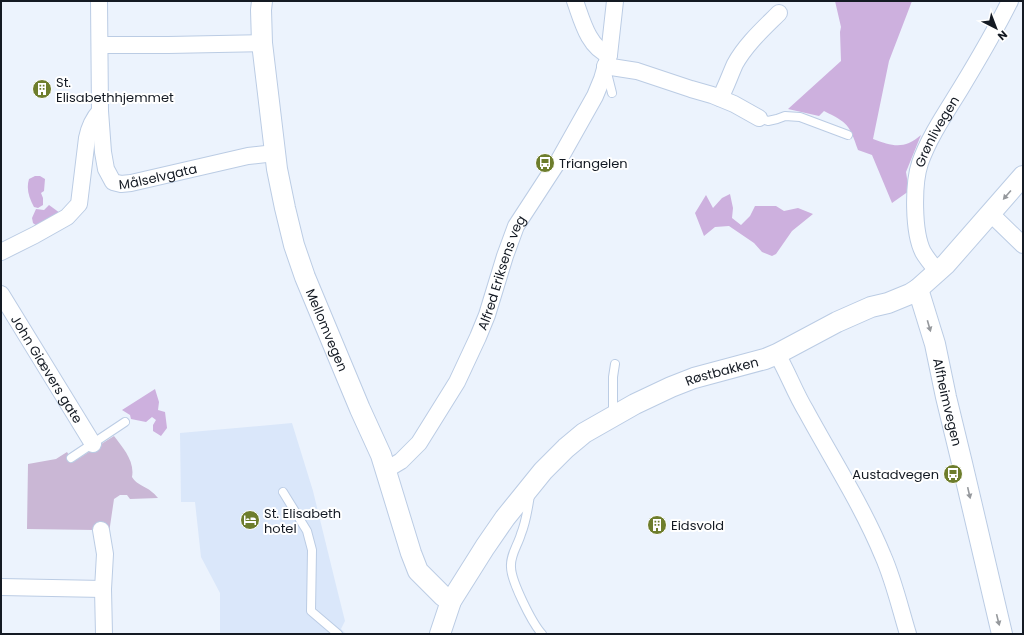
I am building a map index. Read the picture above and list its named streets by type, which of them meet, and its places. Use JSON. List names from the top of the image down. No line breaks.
{"streets":{"street":["Grønlivegen","Målselvgata","Alfred Eriksens veg","Mellomvegen","John Giævers gate","Røstbakken","Alfheimvegen"]},"crossings":[["Grønlivegen","Røstbakken"],["Målselvgata","Mellomvegen"],["Alfred Eriksens veg","Mellomvegen"],["Mellomvegen","Røstbakken"],["Røstbakken","Alfheimvegen"]],"places":{"building":["St. Elisabethhjemmet","Eidsvold"],"bus stop":["Triangelen","Austadvegen"],"hotel":["St. Elisabeth hotel"]},"north":"bottom right"}
